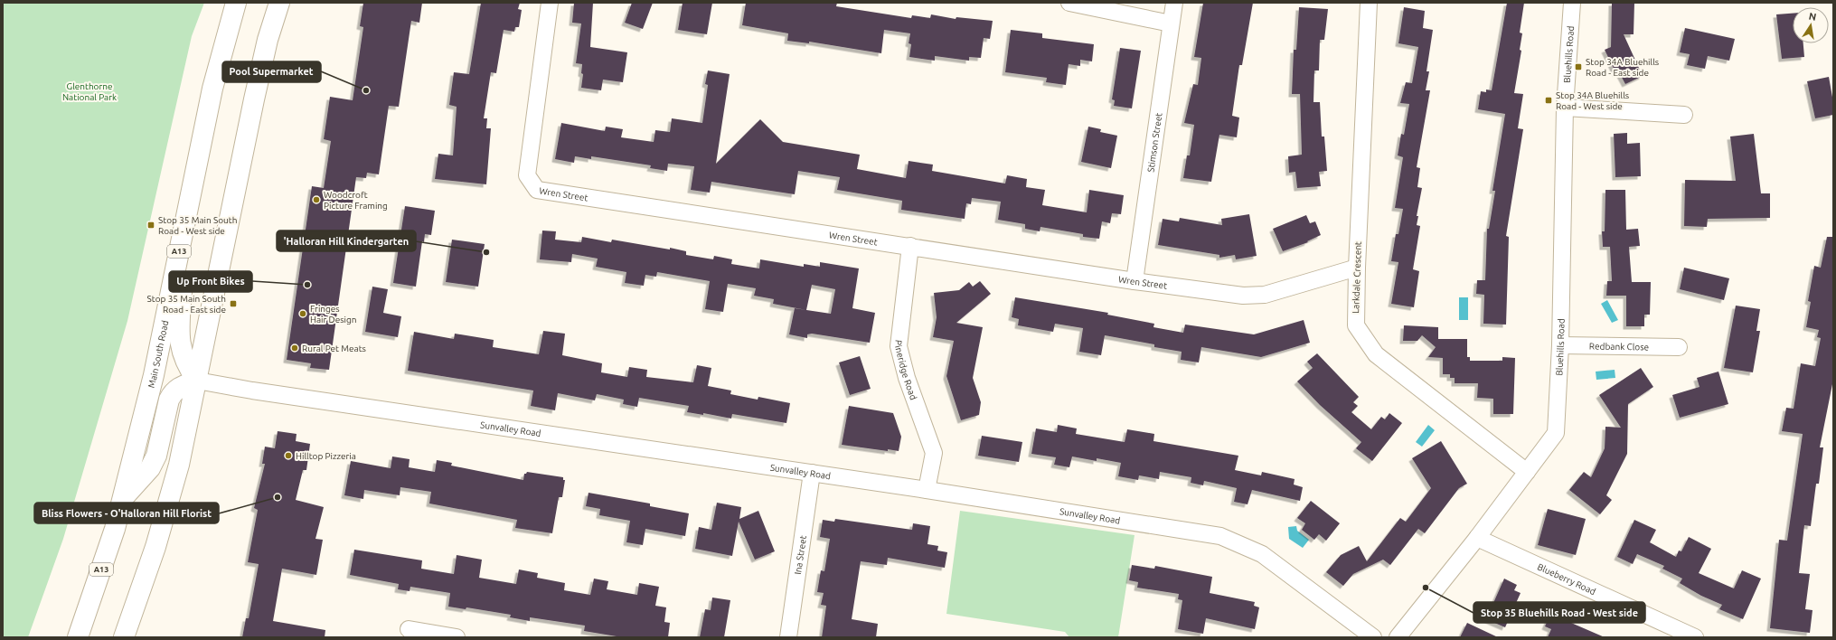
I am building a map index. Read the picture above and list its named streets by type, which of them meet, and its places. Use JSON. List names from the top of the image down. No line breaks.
{"streets":{"highway":["A13","Main South Road"],"street":["Bluehills Road","Stimson Street","Wren Street","Larkdale Crescent","Redbank Close","Pineridge Road","Sunvalley Road","Ina Street","Blueberry Road"]},"crossings":[["Bluehills Road","Larkdale Crescent"],["Bluehills Road","Redbank Close"],["Bluehills Road","Blueberry Road"],["Stimson Street","Wren Street"],["Wren Street","Larkdale Crescent"],["Wren Street","Pineridge Road"],["Pineridge Road","Sunvalley Road"],["Sunvalley Road","Ina Street"]],"parks":["Glenthorne National Park"],"places":{"transit":["Stop 34A Bluehills Road - East side","Stop 34A Bluehills Road - West side","Stop 35 Main South Road - West side","Stop 35 Main South Road - East side"],"other":["Pool Supermarket","Woodcroft Picture Framing","'Halloran Hill Kindergarten","Up Front Bikes","Fringes Hair Design","Rural Pet Meats","Hilltop Pizzeria","Bliss Flowers - O'Halloran Hill Florist","Stop 35 Bluehills Road - West side"]},"north":"top"}
